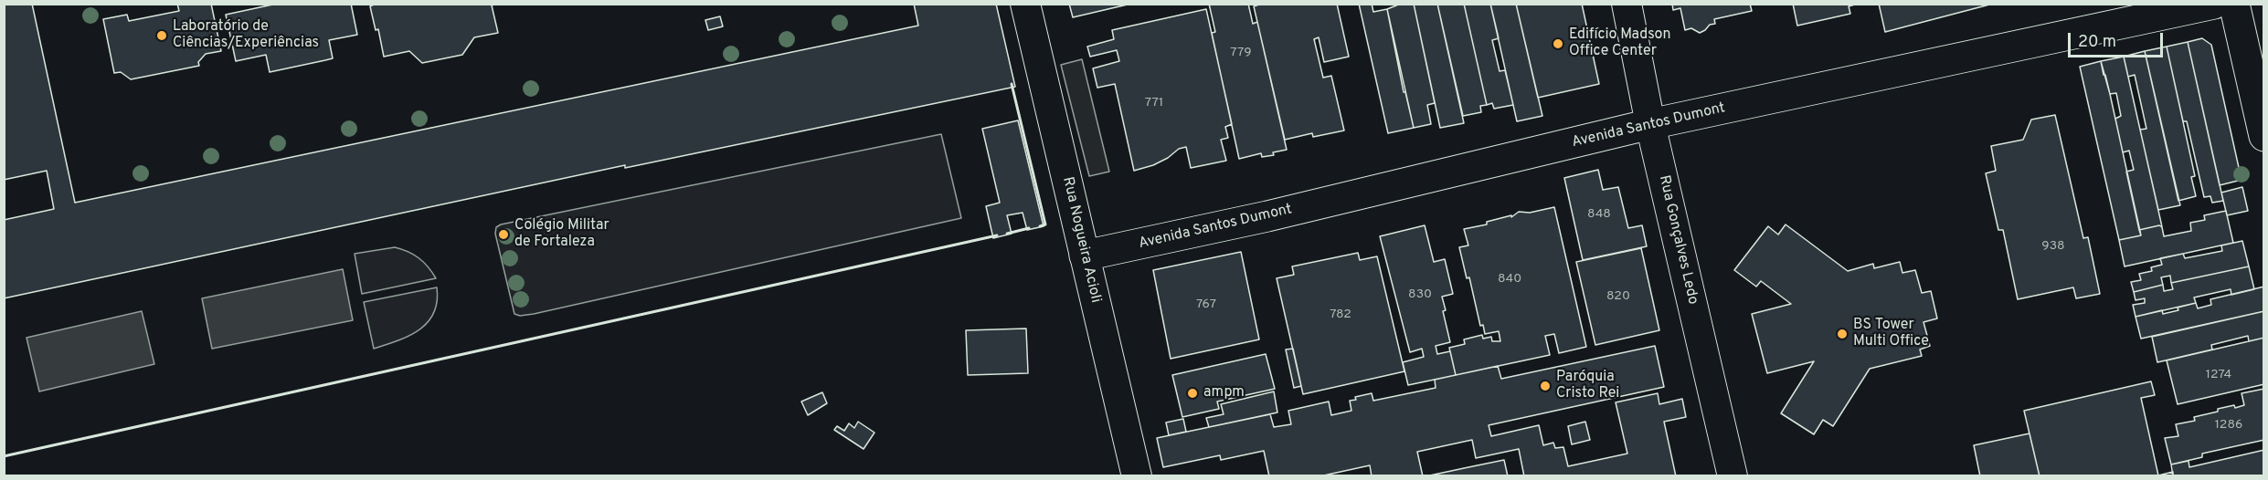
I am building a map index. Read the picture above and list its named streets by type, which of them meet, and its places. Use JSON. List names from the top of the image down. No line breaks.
{"streets":{"main road":["Avenida Santos Dumont"],"street":["Rua Nogueira Acioli","Rua Gonçalves Ledo"]},"crossings":[["Avenida Santos Dumont","Rua Nogueira Acioli"],["Avenida Santos Dumont","Rua Gonçalves Ledo"]],"places":["Laboratório de Ciências/Experiências","Edifício Madson Office Center","Colégio Militar de Fortaleza","BS Tower Multi Office","Paróquia Cristo Rei","ampm"],"house_numbers":["779","771","848","938","840","830","820","767","782","1274","1286"],"scale_bar":"20 m"}
